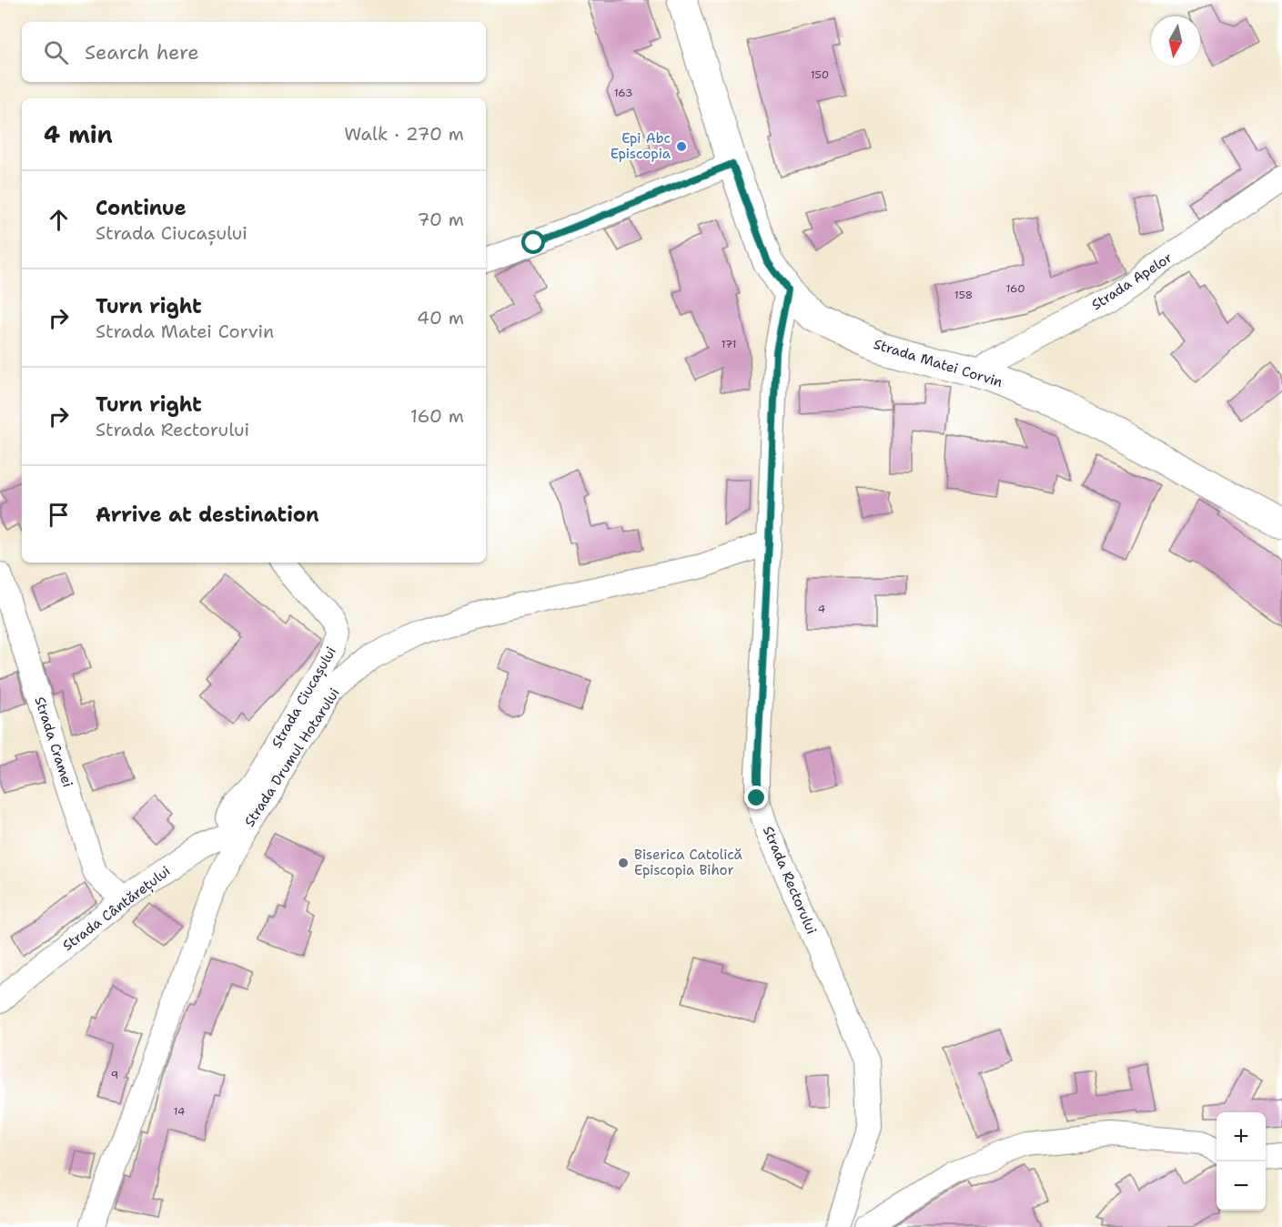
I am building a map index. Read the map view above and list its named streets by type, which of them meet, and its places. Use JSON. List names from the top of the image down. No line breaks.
{"streets":{"main road":["Strada Matei Corvin"],"street":["Strada Apelor","Strada Ciucașului","Strada Cramei","Strada Drumul Hotarului","Strada Rectorului","Strada Cântărețului"]},"crossings":[["Strada Apelor","Strada Matei Corvin"],["Strada Matei Corvin","Strada Rectorului"],["Strada Ciucașului","Strada Drumul Hotarului"],["Strada Ciucașului","Strada Cântărețului"],["Strada Cramei","Strada Cântărețului"],["Strada Drumul Hotarului","Strada Rectorului"],["Strada Drumul Hotarului","Strada Cântărețului"]],"places":["Epi Abc Episcopia","Biserica Catolică Episcopia Bihor"],"house_numbers":["150","163","160","158","171","4","9","14"],"north":"bottom","page":{"search":"Search here","heading":["4 min","Walk · 270 m"],"list":[["Continue","Strada Ciucașului","70 m"],["Turn right","Strada Matei Corvin","40 m"],["Turn right","Strada Rectorului","160 m"],"Arrive at destination"],"map_buttons":["+","−"]}}
